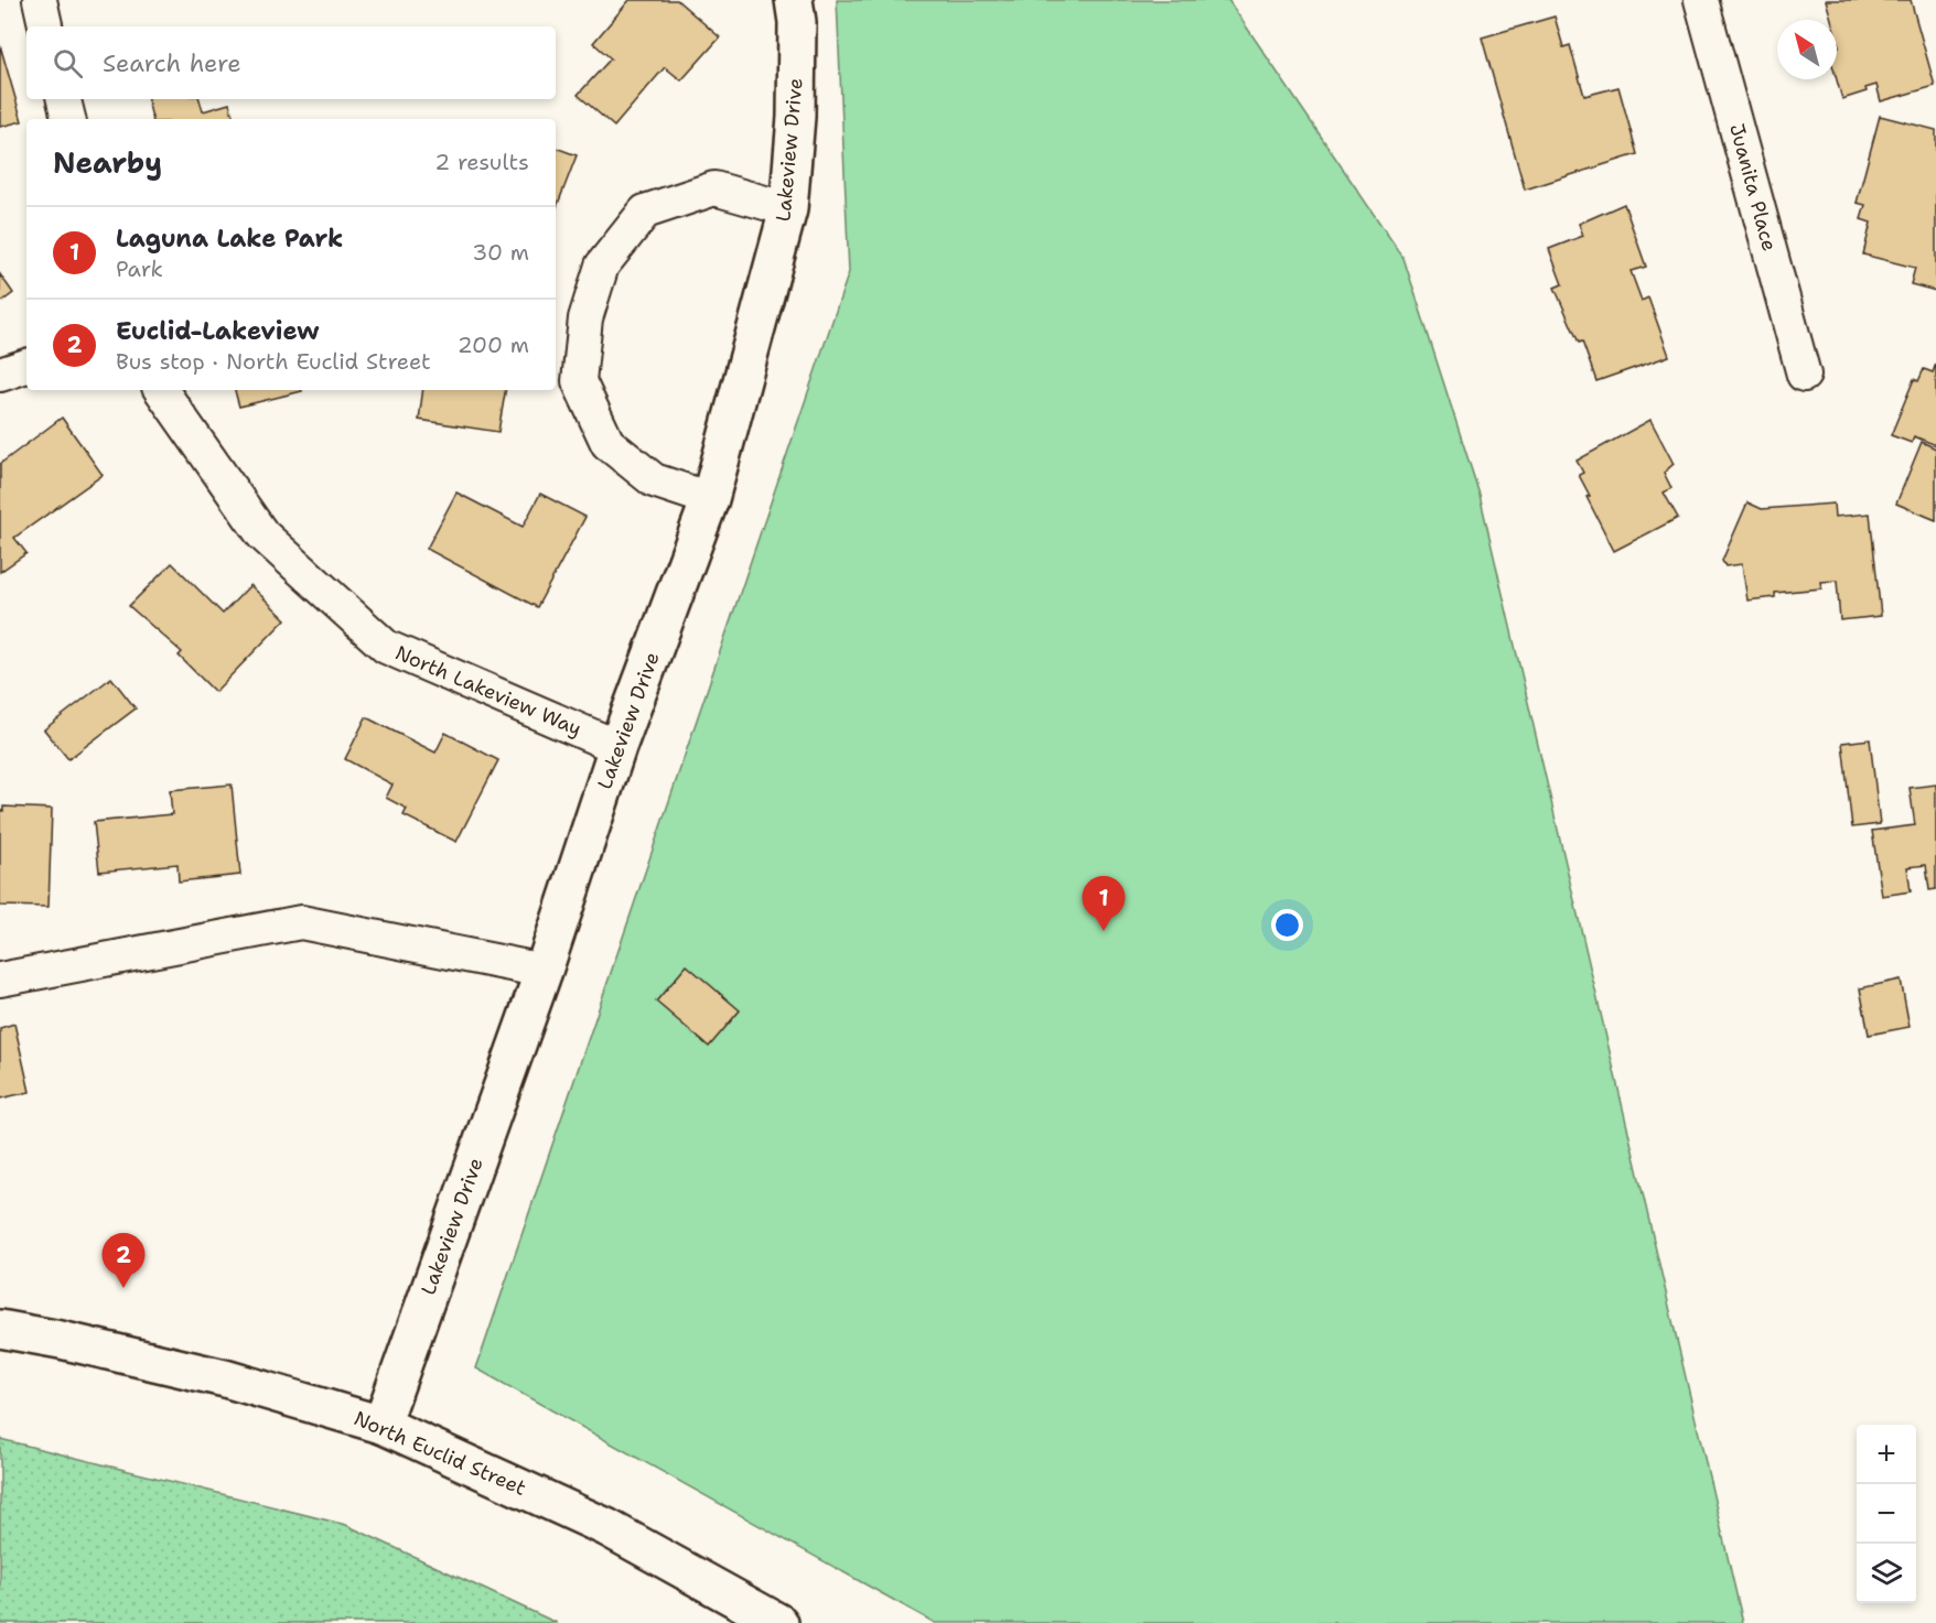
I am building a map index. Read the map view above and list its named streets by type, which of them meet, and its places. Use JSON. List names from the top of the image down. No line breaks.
{"streets":{"street":["Lakeview Drive","Juanita Place","North Lakeview Way","North Euclid Street"]},"crossings":[["Lakeview Drive","North Lakeview Way"],["Lakeview Drive","North Euclid Street"]],"north":"top left","page":{"search":"Search here","heading":["Nearby","2 results"],"list":[{"mark":"1","name":"Laguna Lake Park","note":"Park","value":"30 m"},{"mark":"2","name":"Euclid-Lakeview","note":"Bus stop · North Euclid Street","value":"200 m"}],"pins":["1","2"],"map_buttons":["+","−"]}}
